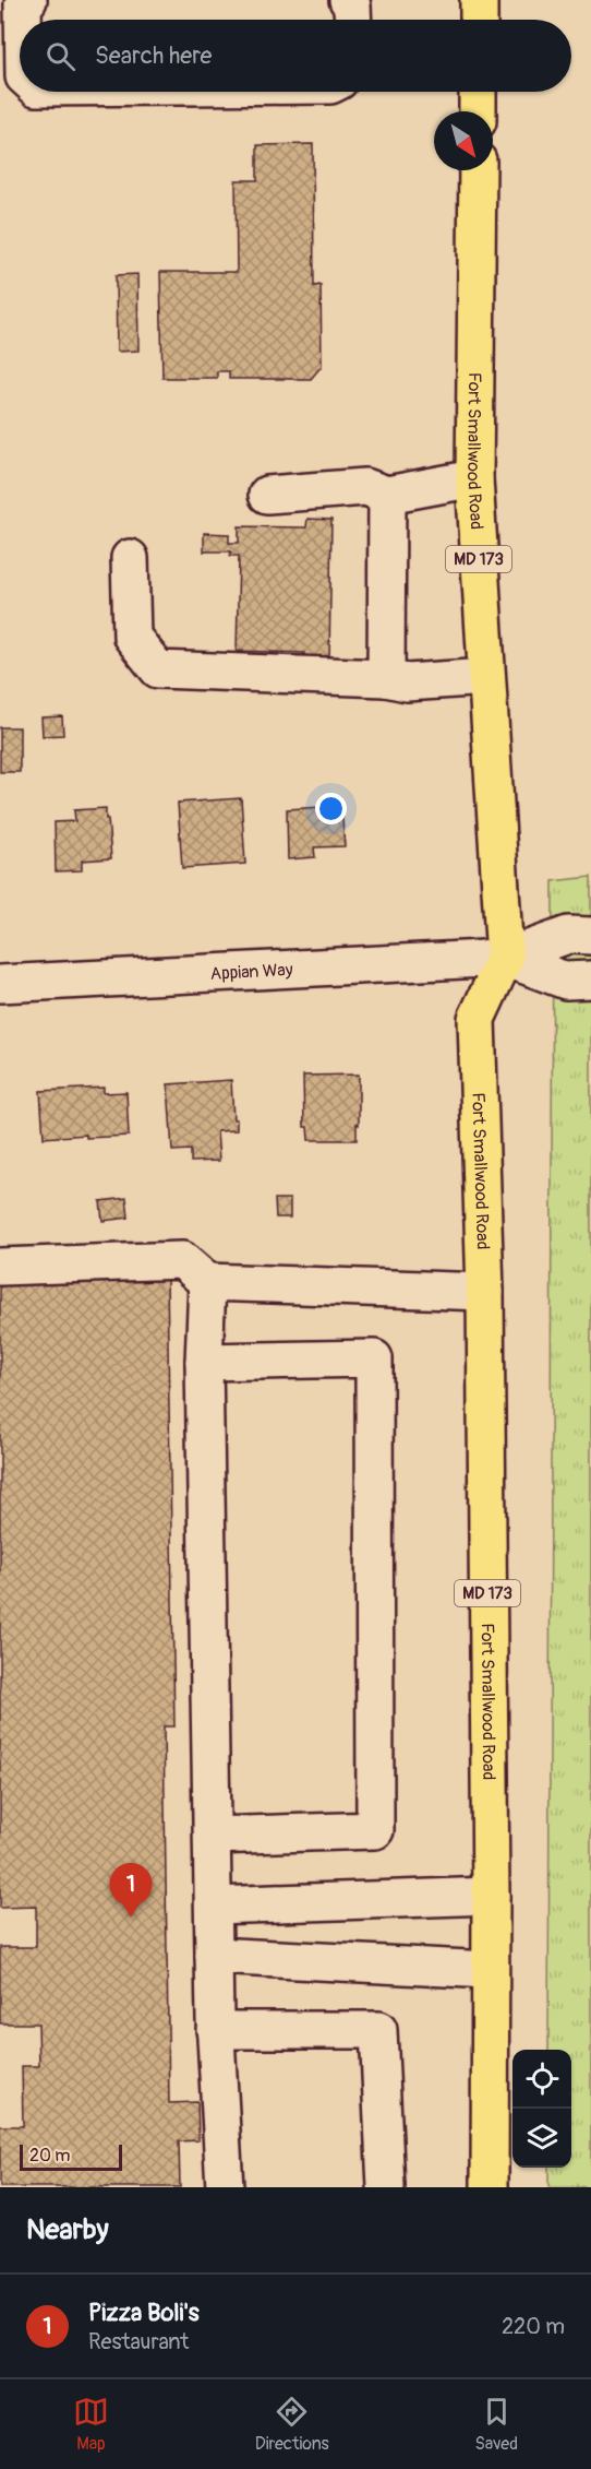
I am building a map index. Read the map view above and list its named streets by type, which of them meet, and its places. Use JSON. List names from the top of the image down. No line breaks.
{"streets":{"main road":["Fort Smallwood Road","MD 173"],"street":["Appian Way"]},"crossings":[["Fort Smallwood Road","Appian Way"]],"scale_bar":"20 m","north":"bottom right","page":{"search":"Search here","pins":"1","scale":"20 m","heading":"Nearby","list":[{"mark":"1","name":"Pizza Boli's","note":"Restaurant","value":"220 m"}],"nav":["Map","Directions","Saved"]}}
